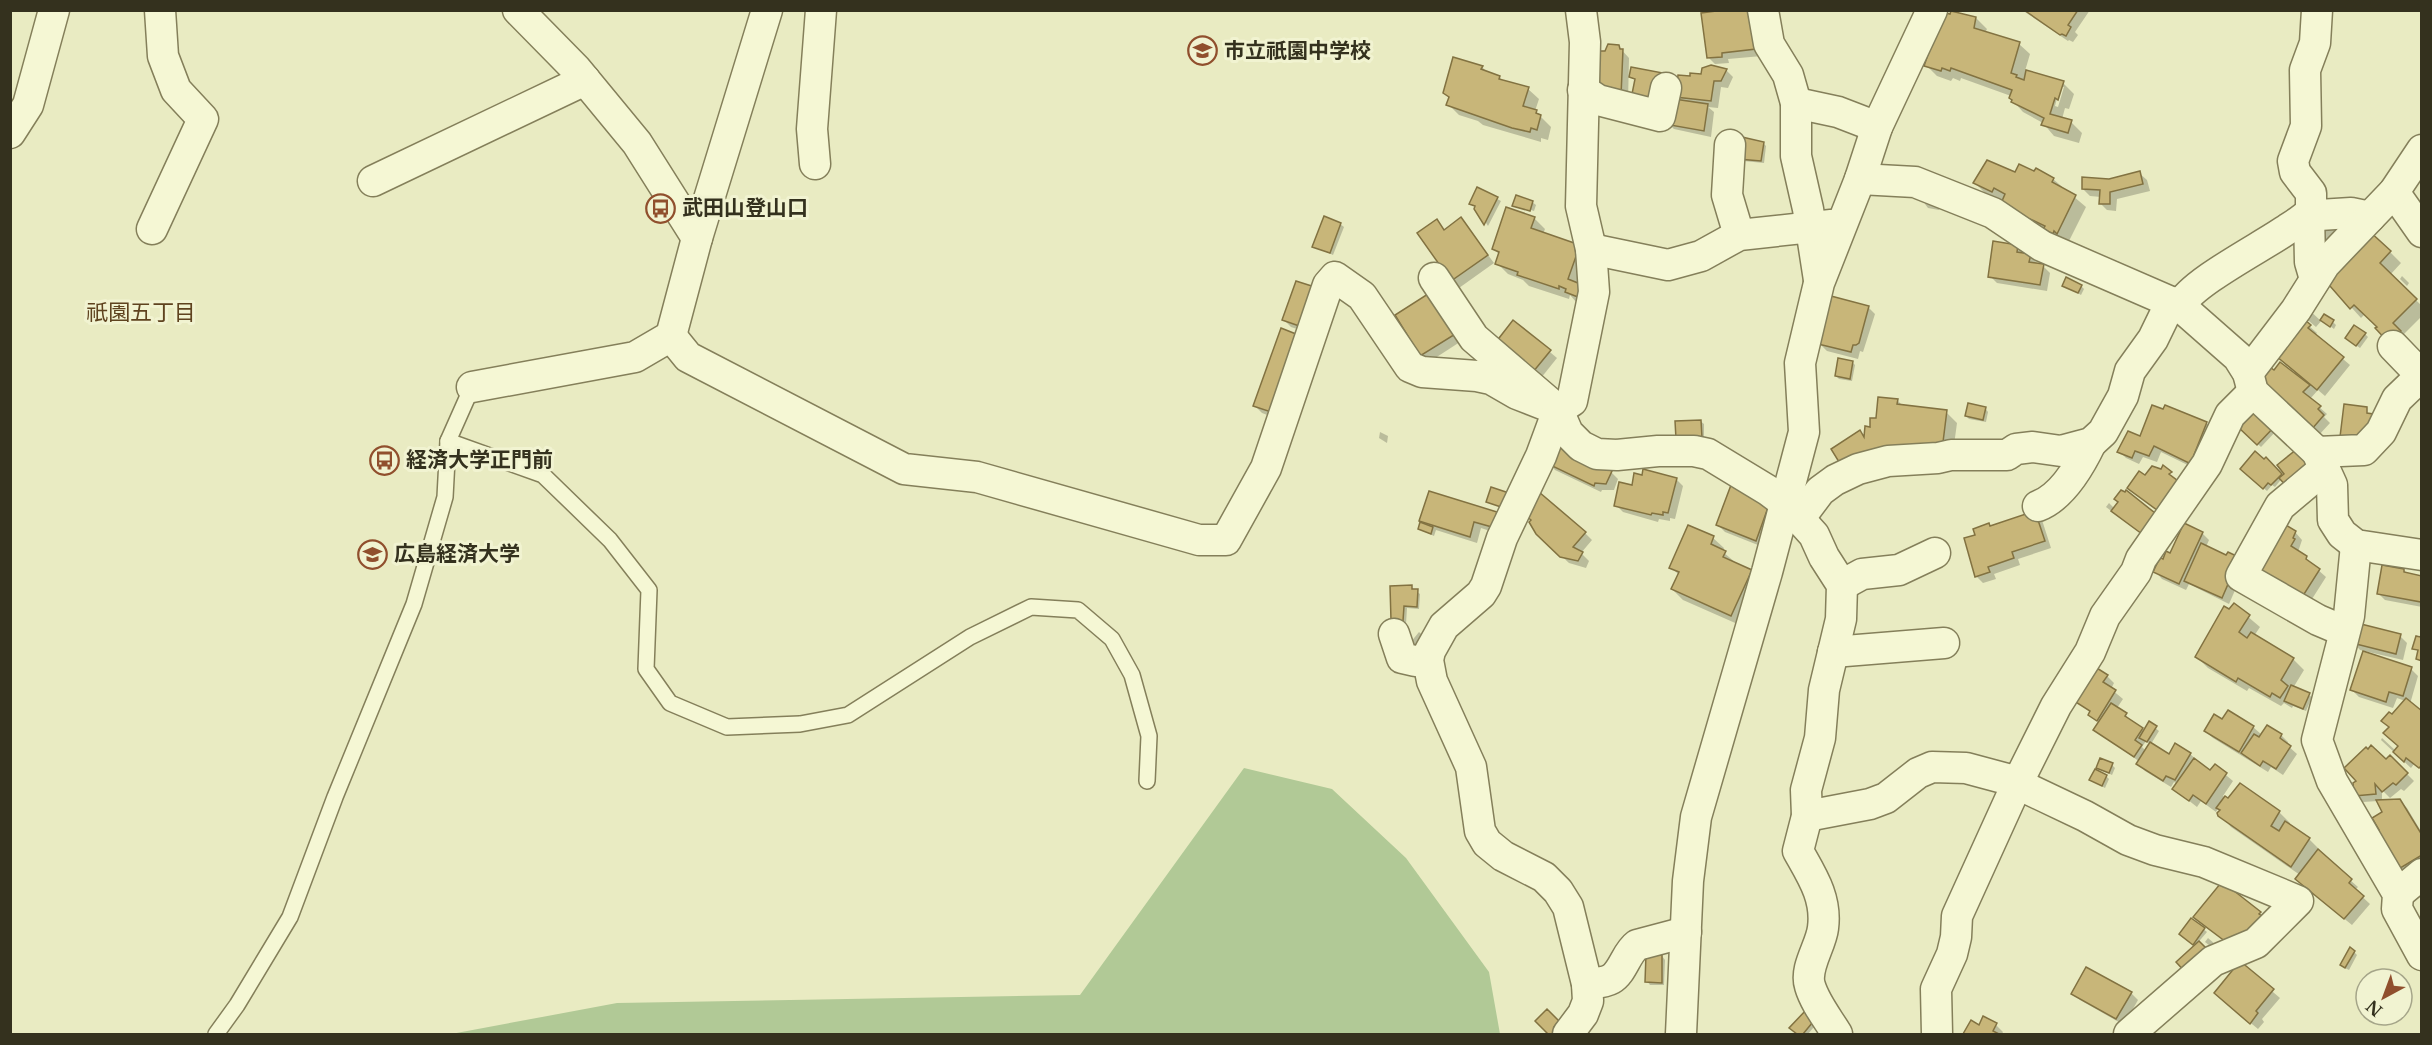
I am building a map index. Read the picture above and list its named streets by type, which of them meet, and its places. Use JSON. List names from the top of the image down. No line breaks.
{"districts":["祇園五丁目"],"places":{"school or university":["市立祇園中学校","広島経済大学"],"bus stop":["武田山登山口","経済大学正門前"]},"north":"bottom left"}
